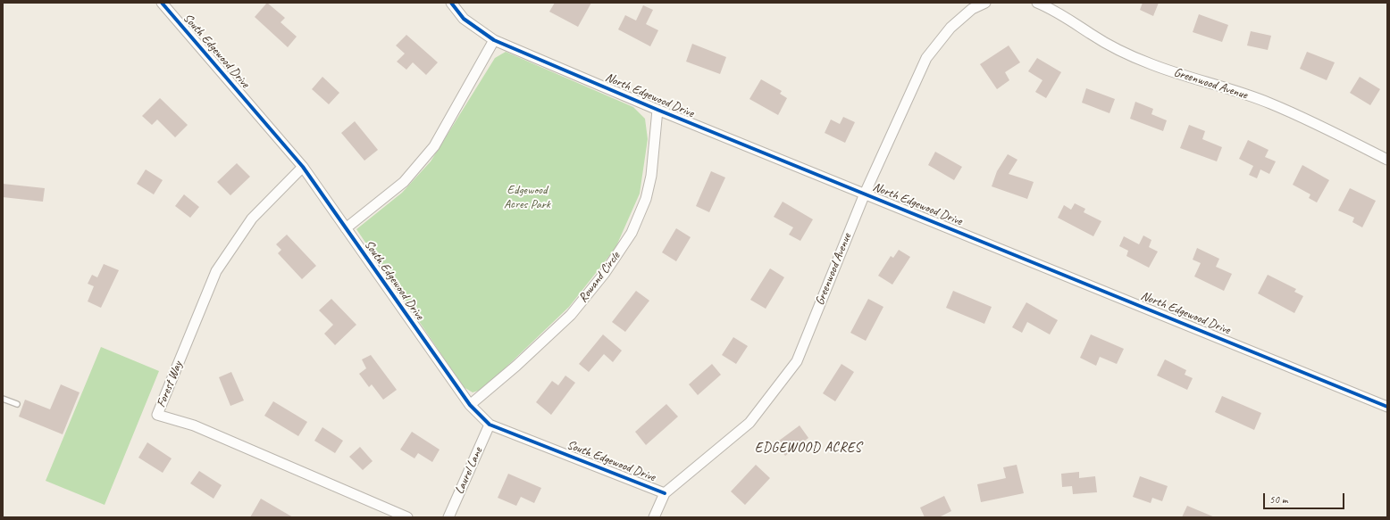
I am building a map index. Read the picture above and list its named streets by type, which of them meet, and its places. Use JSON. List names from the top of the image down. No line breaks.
{"streets":{"street":["South Edgewood Drive","Greenwood Avenue","North Edgewood Drive","Rowand Circle","Forest Way","Laurel Lane"]},"crossings":[["South Edgewood Drive","Greenwood Avenue"],["South Edgewood Drive","Rowand Circle"],["South Edgewood Drive","Forest Way"],["South Edgewood Drive","Laurel Lane"],["Greenwood Avenue","North Edgewood Drive"],["North Edgewood Drive","Rowand Circle"]],"districts":["EDGEWOOD ACRES"],"parks":["Edgewood Acres Park"],"scale_bar":"50 m"}
